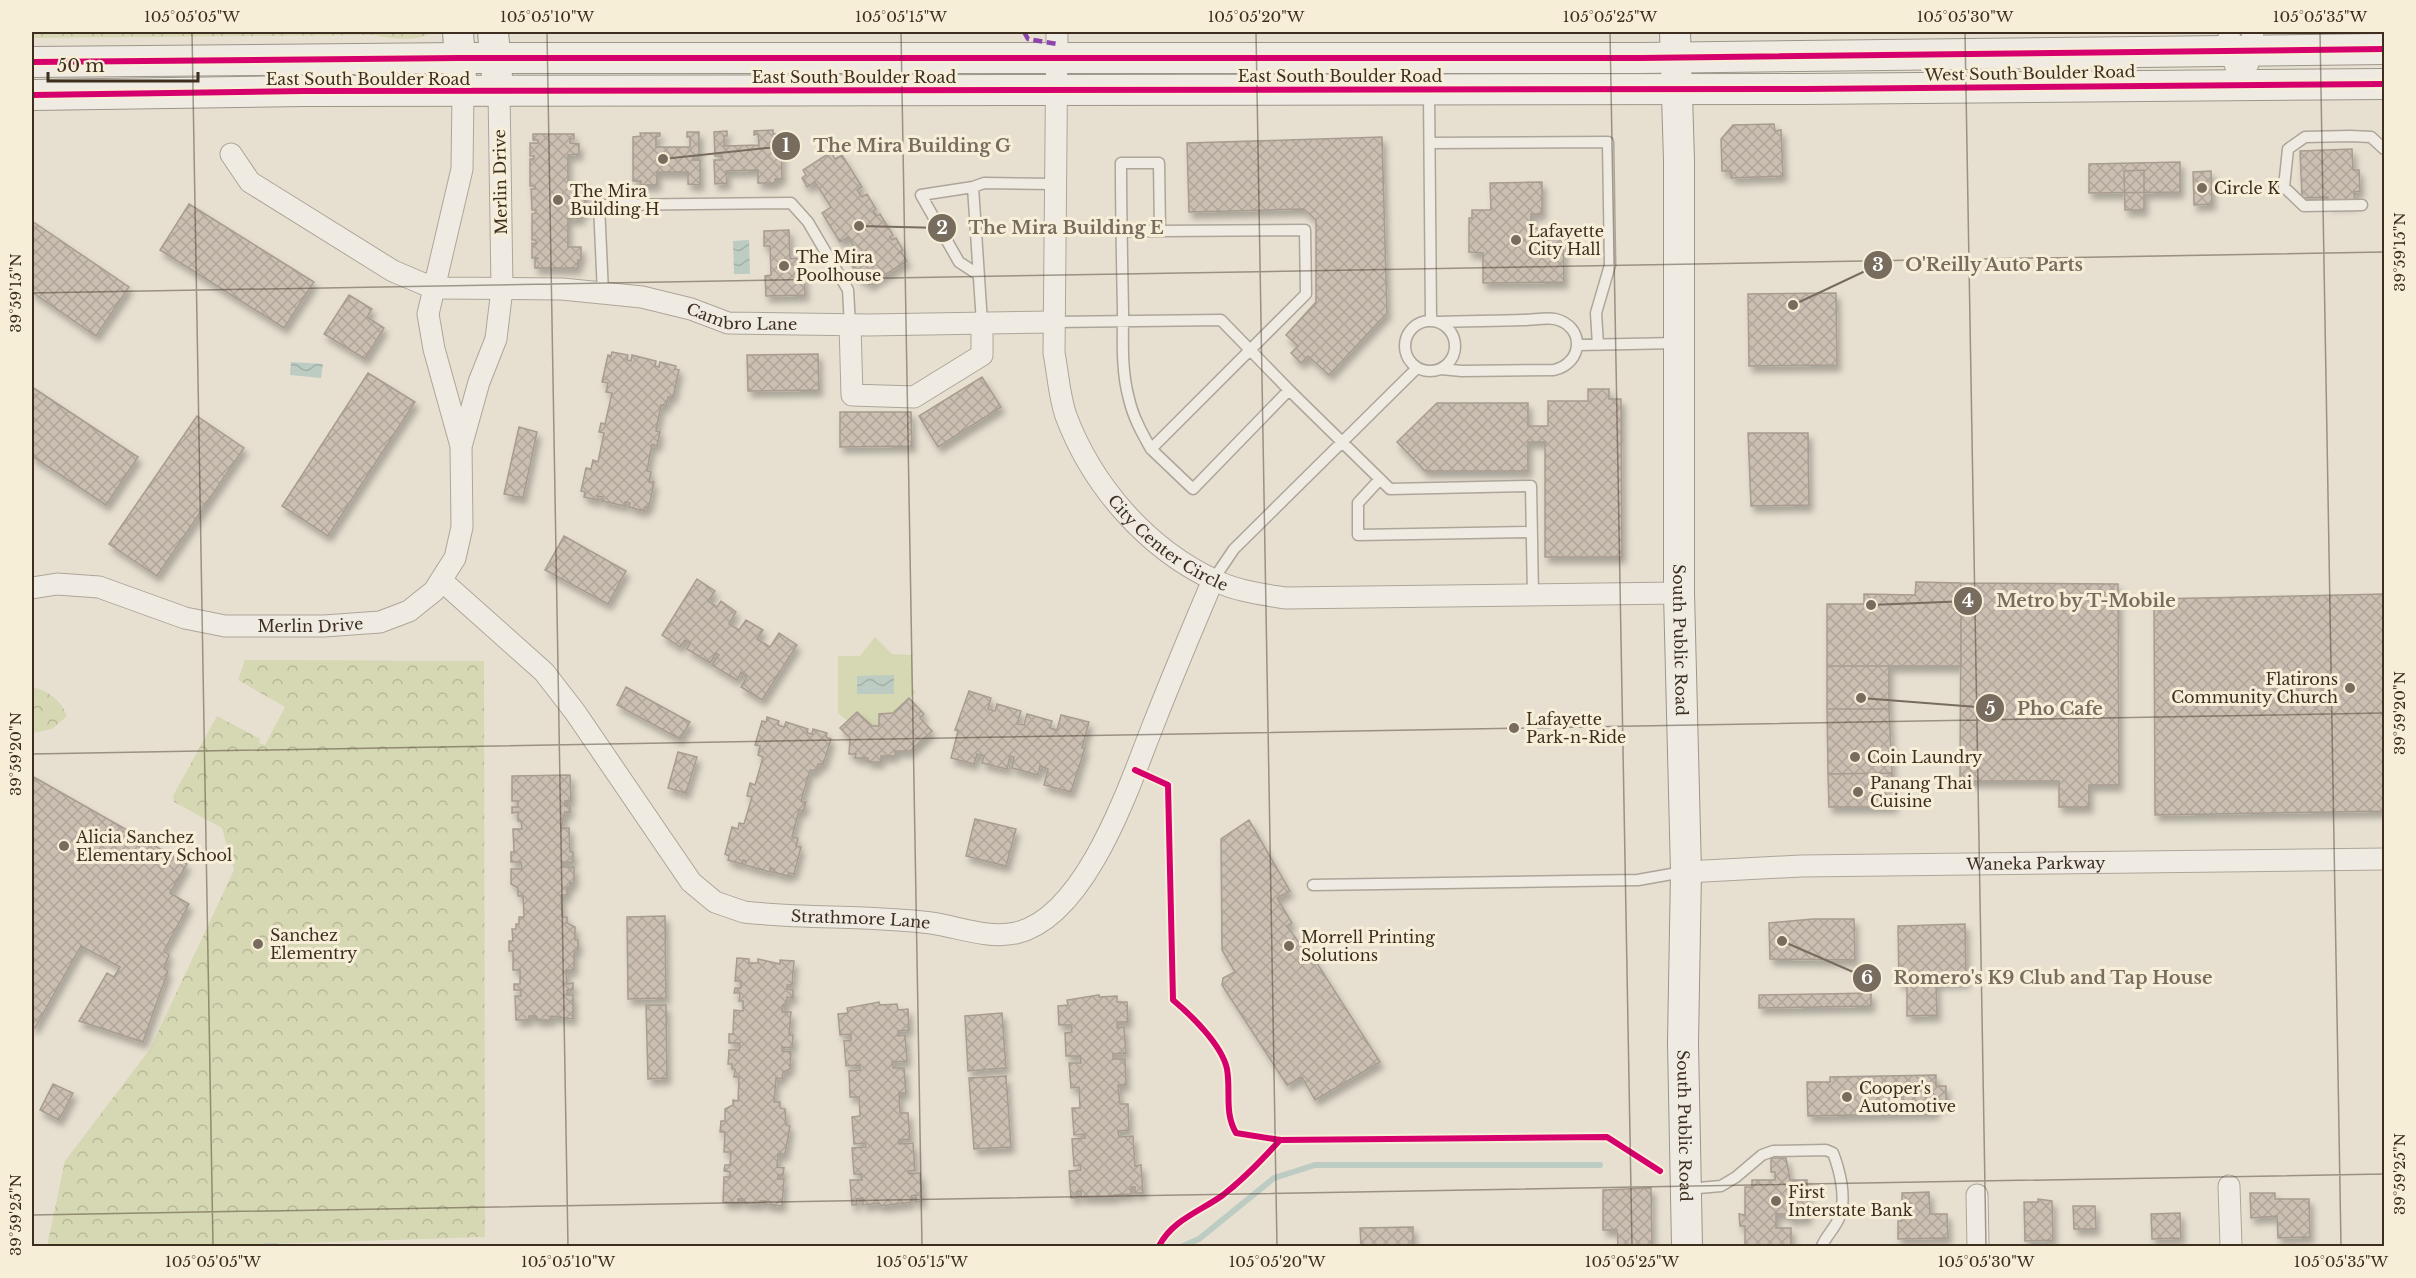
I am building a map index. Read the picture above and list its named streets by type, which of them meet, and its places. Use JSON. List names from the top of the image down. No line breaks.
{"streets":{"main road":["West South Boulder Road","East South Boulder Road","South Public Road"],"street":["Merlin Drive","Cambro Lane","City Center Circle","Waneka Parkway","Strathmore Lane"]},"crossings":[["West South Boulder Road","East South Boulder Road"],["West South Boulder Road","South Public Road"],["East South Boulder Road","Merlin Drive"],["East South Boulder Road","City Center Circle"],["East South Boulder Road","South Public Road"],["Merlin Drive","Cambro Lane"],["Merlin Drive","Strathmore Lane"],["Cambro Lane","City Center Circle"],["City Center Circle","South Public Road"],["City Center Circle","Strathmore Lane"],["South Public Road","Waneka Parkway"]],"places":["The Mira Building G","Circle K","The Mira Building H","The Mira Building E","Lafayette City Hall","The Mira Poolhouse","O'Reilly Auto Parts","Metro by T-Mobile","Flatirons Community Church","Pho Cafe","Lafayette Park-n-Ride","Coin Laundry","Panang Thai Cuisine","Alicia Sanchez Elementary School","Romero's K9 Club and Tap House","Sanchez Elementry","Morrell Printing Solutions","Cooper's Automotive","First Interstate Bank"],"scale_bar":"50 m","coordinates":["105°05'05\"W","105°05'10\"W","105°05'15\"W","105°05'20\"W","105°05'25\"W","105°05'30\"W","105°05'35\"W","39°59'15\"N","39°59'20\"N","39°59'25\"N"]}
